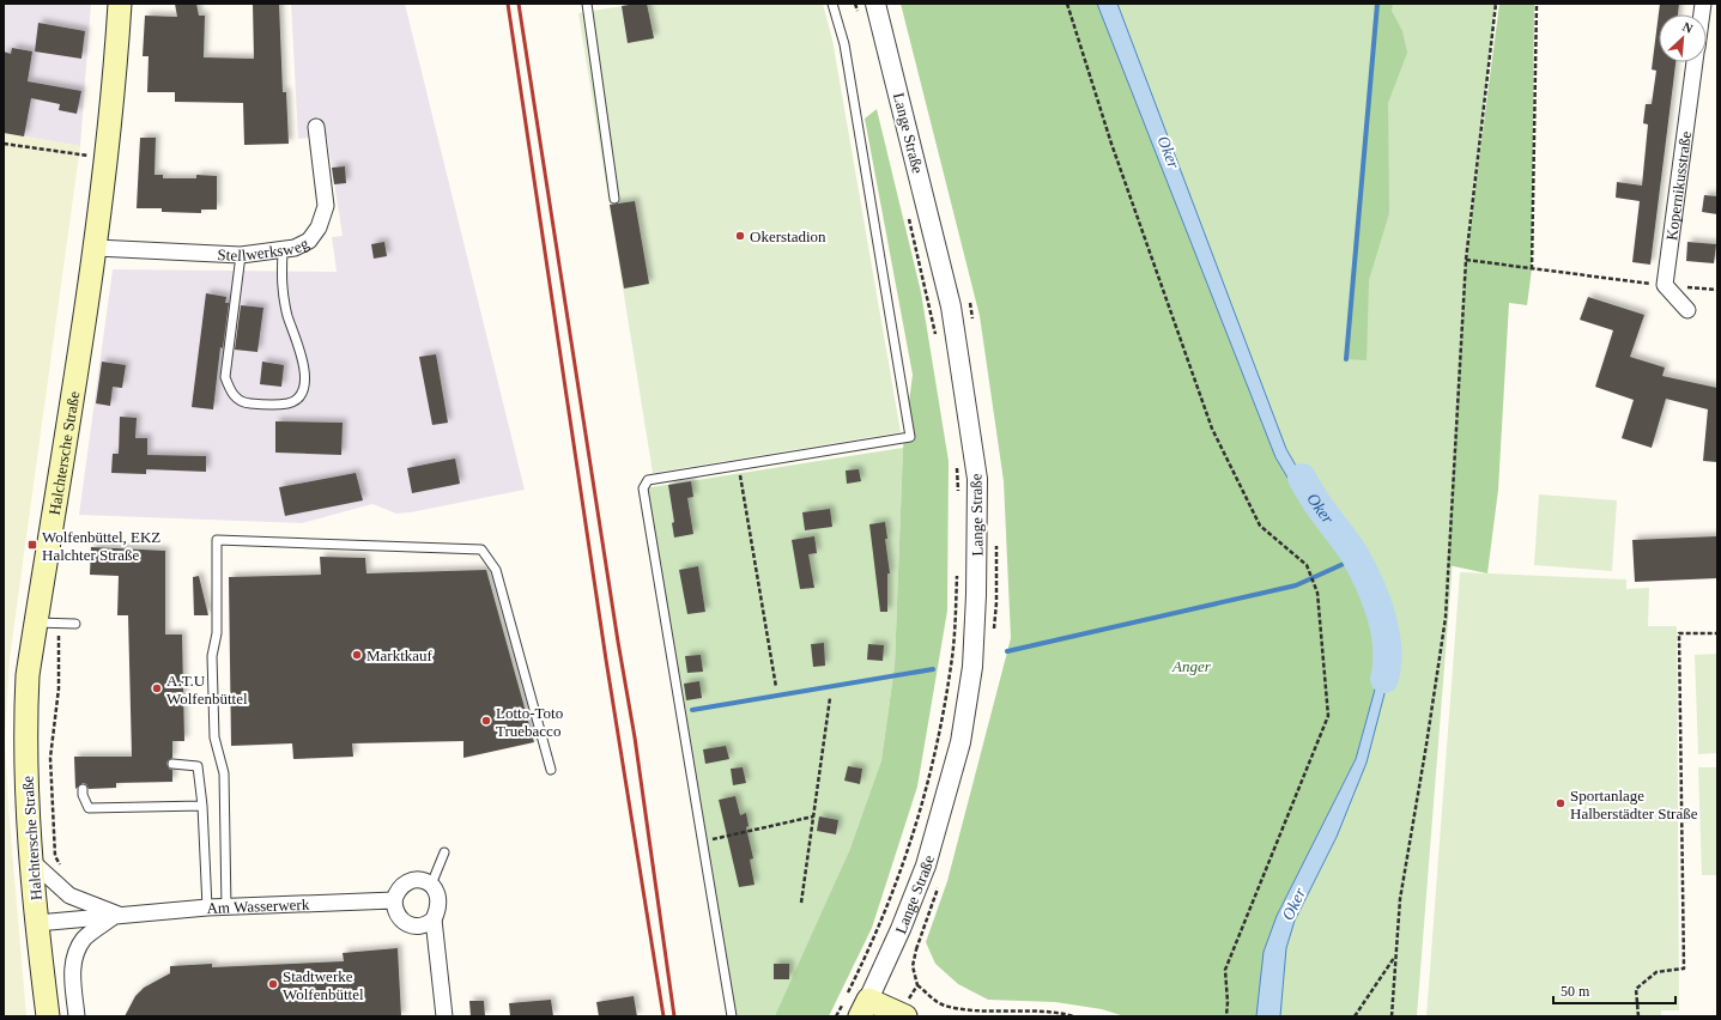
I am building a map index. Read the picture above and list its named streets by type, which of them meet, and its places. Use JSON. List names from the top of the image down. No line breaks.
{"streets":{"main road":["Halchtersche Straße"],"street":["Lange Straße","Kopernikusstraße","Stellwerksweg","Am Wasserwerk"]},"crossings":[["Stellwerksweg","Halchtersche Straße"],["Halchtersche Straße","Am Wasserwerk"]],"water":["Oker"],"parks":["Anger"],"places":{"other":["Okerstadion","Marktkauf","A.T.U Wolfenbüttel","Lotto-Toto Truebacco","Sportanlage Halberstädter Straße","Stadtwerke Wolfenbüttel"],"transit":["Wolfenbüttel, EKZ Halchter Straße"]},"scale_bar":"50 m","north":"top right"}
